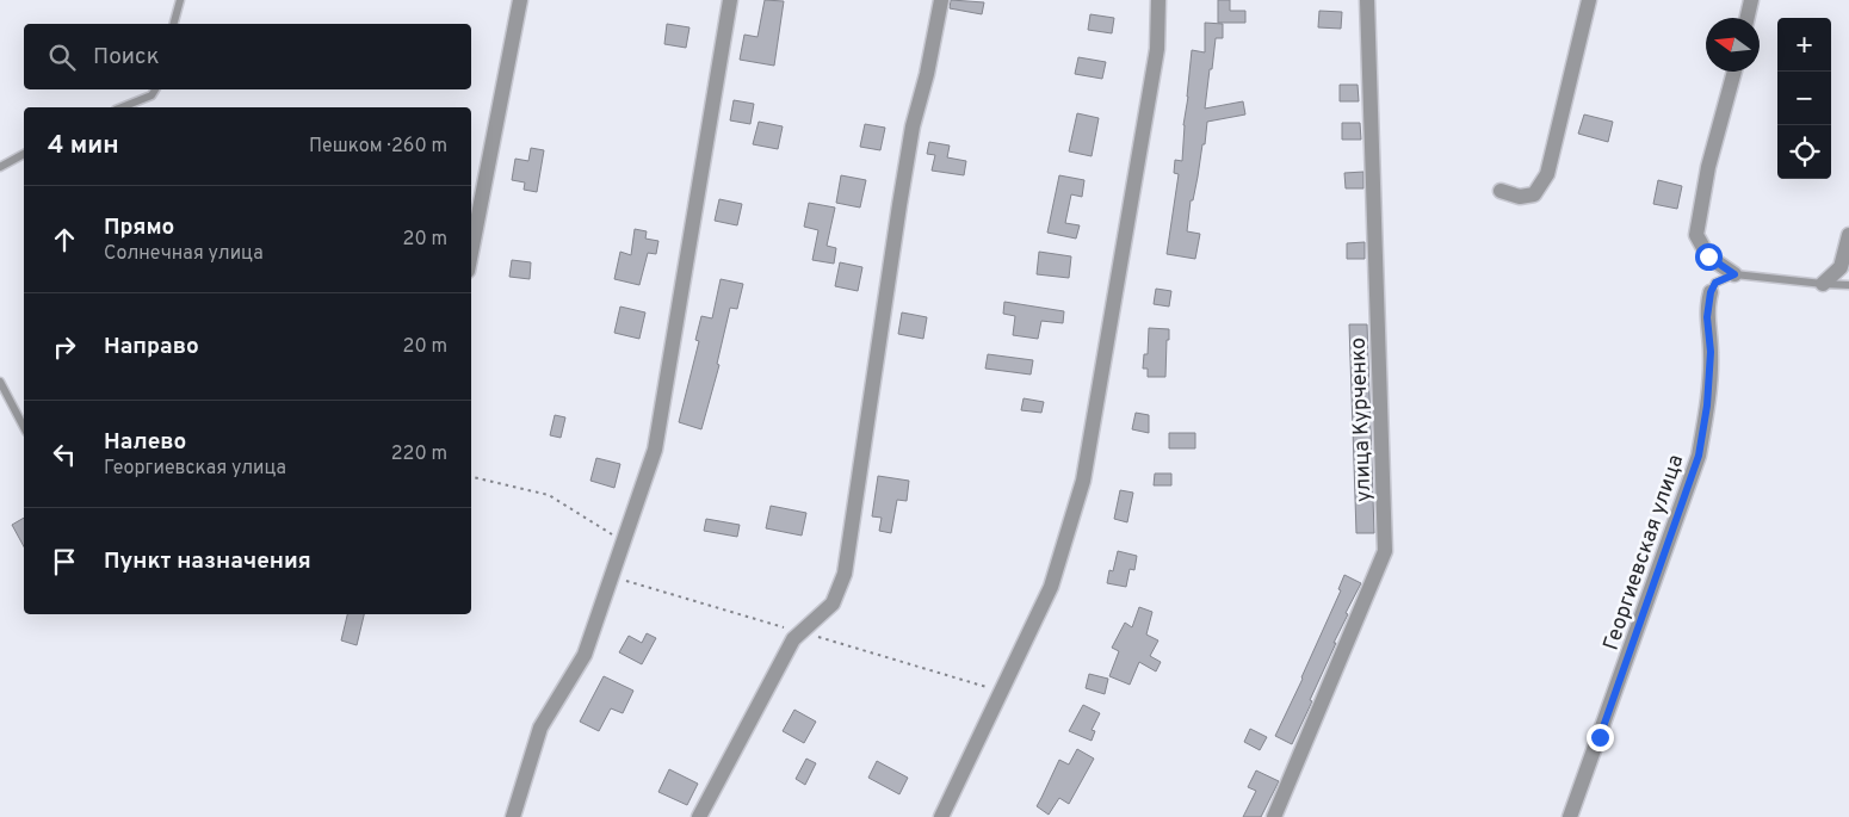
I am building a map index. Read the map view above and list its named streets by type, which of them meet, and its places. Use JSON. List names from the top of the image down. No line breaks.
{"streets":{"street":["улица Курченко","Георгиевская улица"]},"north":"left","page":{"map_buttons":["+","−"],"search":"Поиск","heading":["4 мин","Пешком · 260 m"],"list":[["Прямо","Солнечная улица","20 m"],["Направо","20 m"],["Налево","Георгиевская улица","220 m"],"Пункт назначения"]}}
